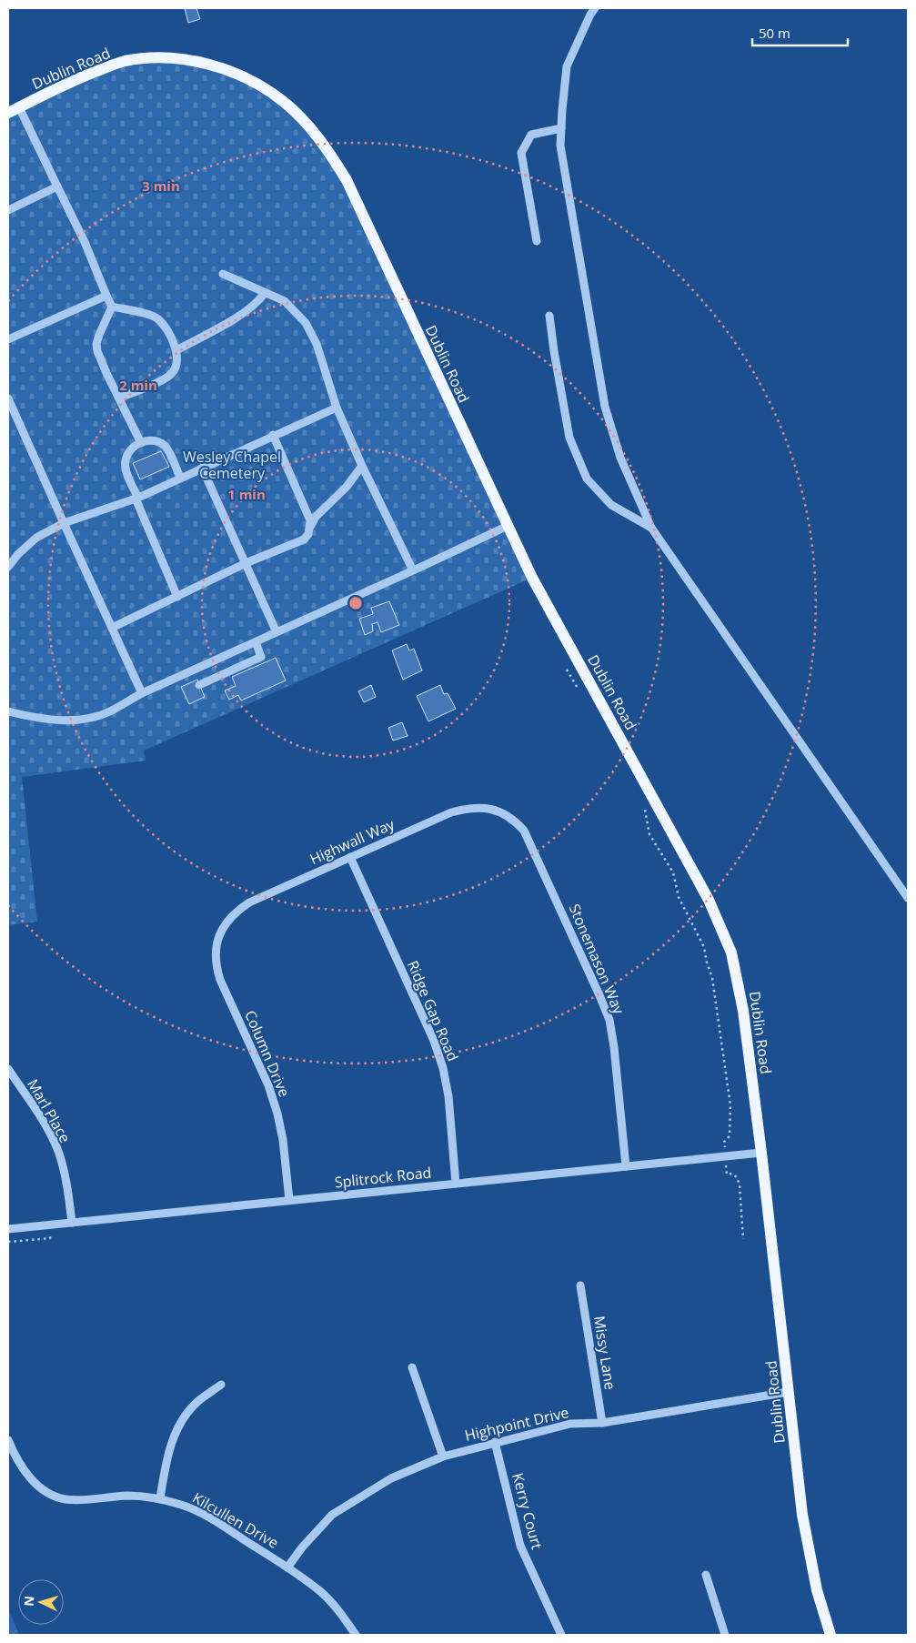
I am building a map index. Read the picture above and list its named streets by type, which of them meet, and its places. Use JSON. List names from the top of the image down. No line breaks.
{"streets":{"main road":["Dublin Road"],"street":["Highwall Way","Stonemason Way","Ridge Gap Road","Column Drive","Marl Place","Splitrock Road","Missy Lane","Highpoint Drive","Kerry Court","Kilcullen Drive"]},"crossings":[["Dublin Road","Splitrock Road"],["Dublin Road","Highpoint Drive"],["Highwall Way","Stonemason Way"],["Highwall Way","Ridge Gap Road"],["Highwall Way","Column Drive"],["Stonemason Way","Splitrock Road"],["Ridge Gap Road","Splitrock Road"],["Column Drive","Splitrock Road"],["Marl Place","Splitrock Road"],["Missy Lane","Highpoint Drive"],["Highpoint Drive","Kerry Court"],["Highpoint Drive","Kilcullen Drive"]],"parks":["Wesley Chapel Cemetery"],"scale_bar":"50 m","north":"left","rings":["3 min","2 min","1 min"]}
